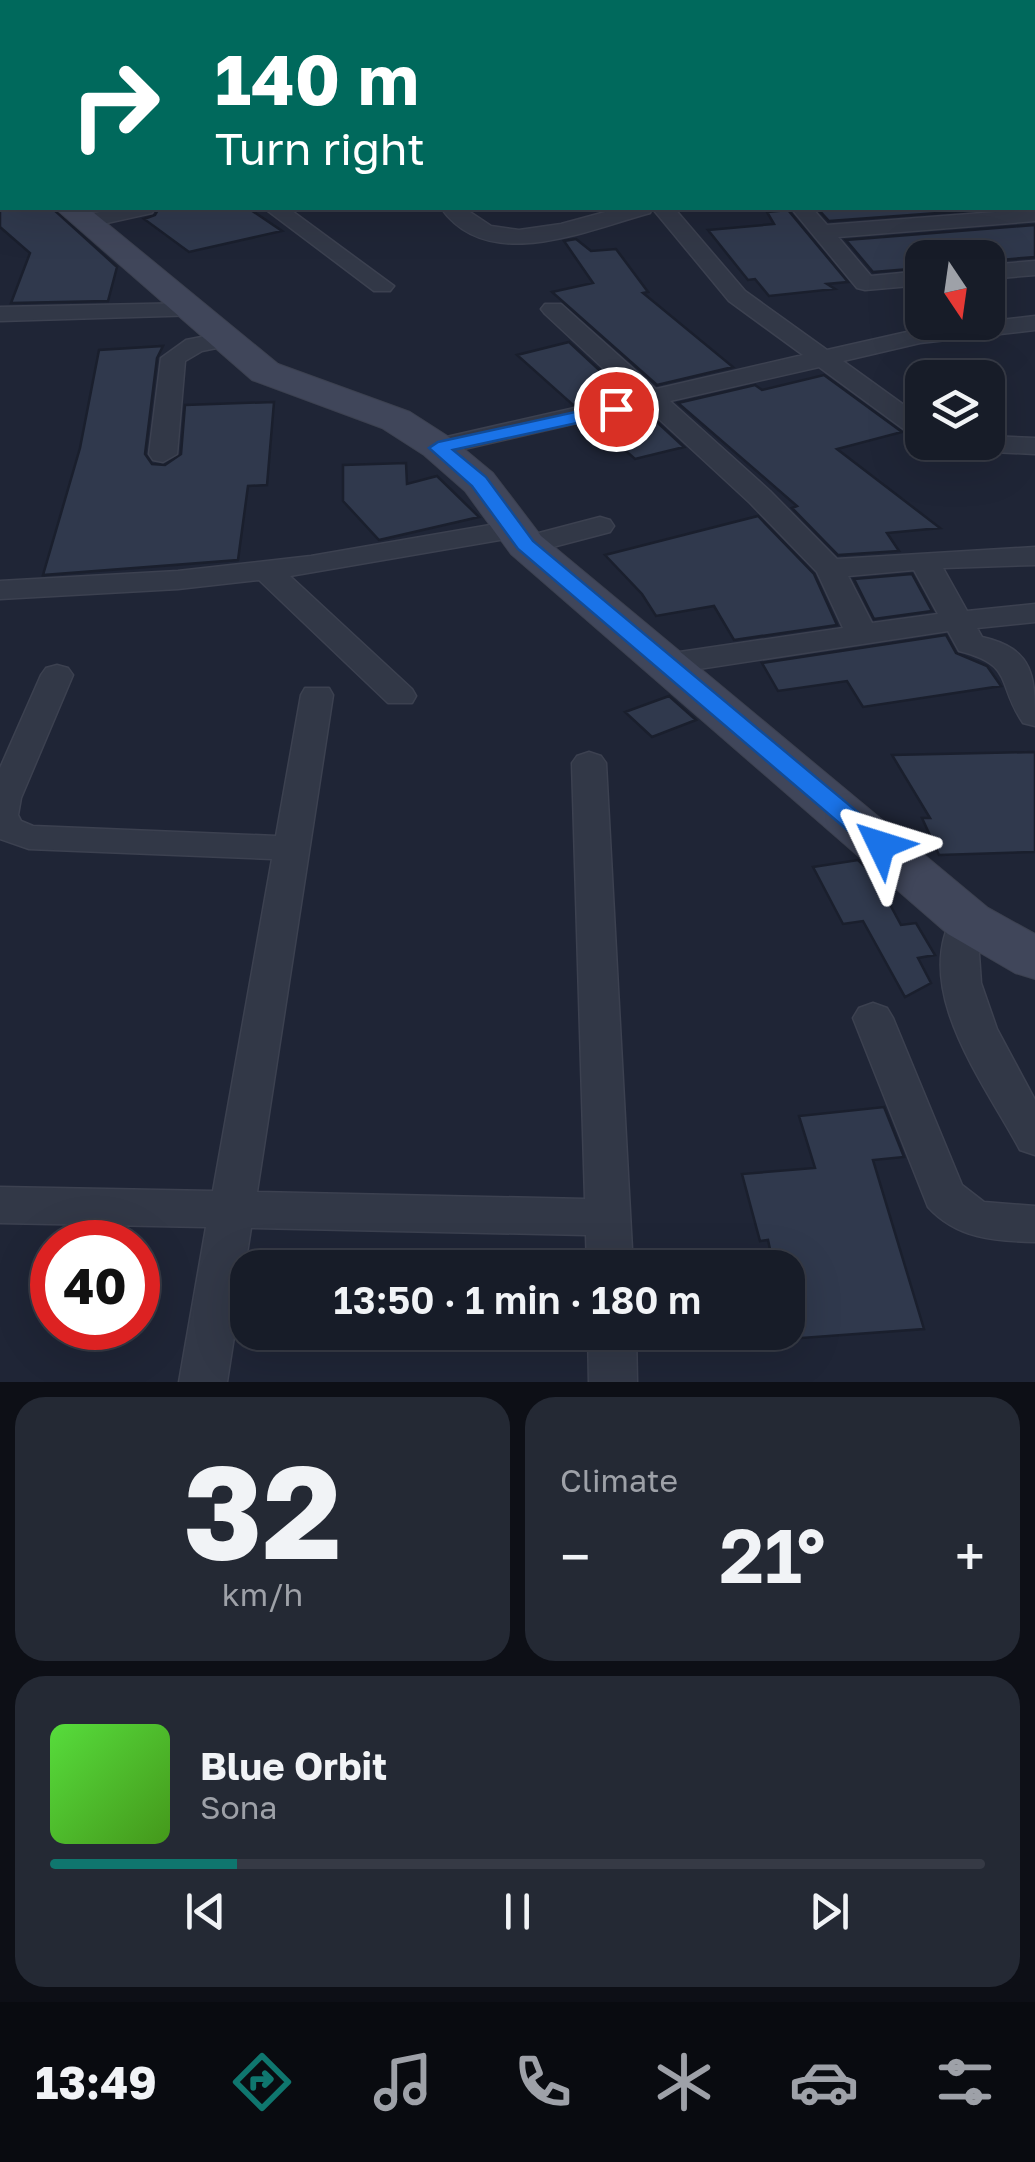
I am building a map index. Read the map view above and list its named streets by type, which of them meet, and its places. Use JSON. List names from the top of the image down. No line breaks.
{"north":"bottom","page":{"turn":["140 m","Turn right"],"limit":"40","trip":"13:50 · 1 min · 180 m","tile":[["32","km/h"],"Climate"],"heat":["−","21°","+"],"song":["Blue Orbit","Sona"],"tabs":"13:49"}}
